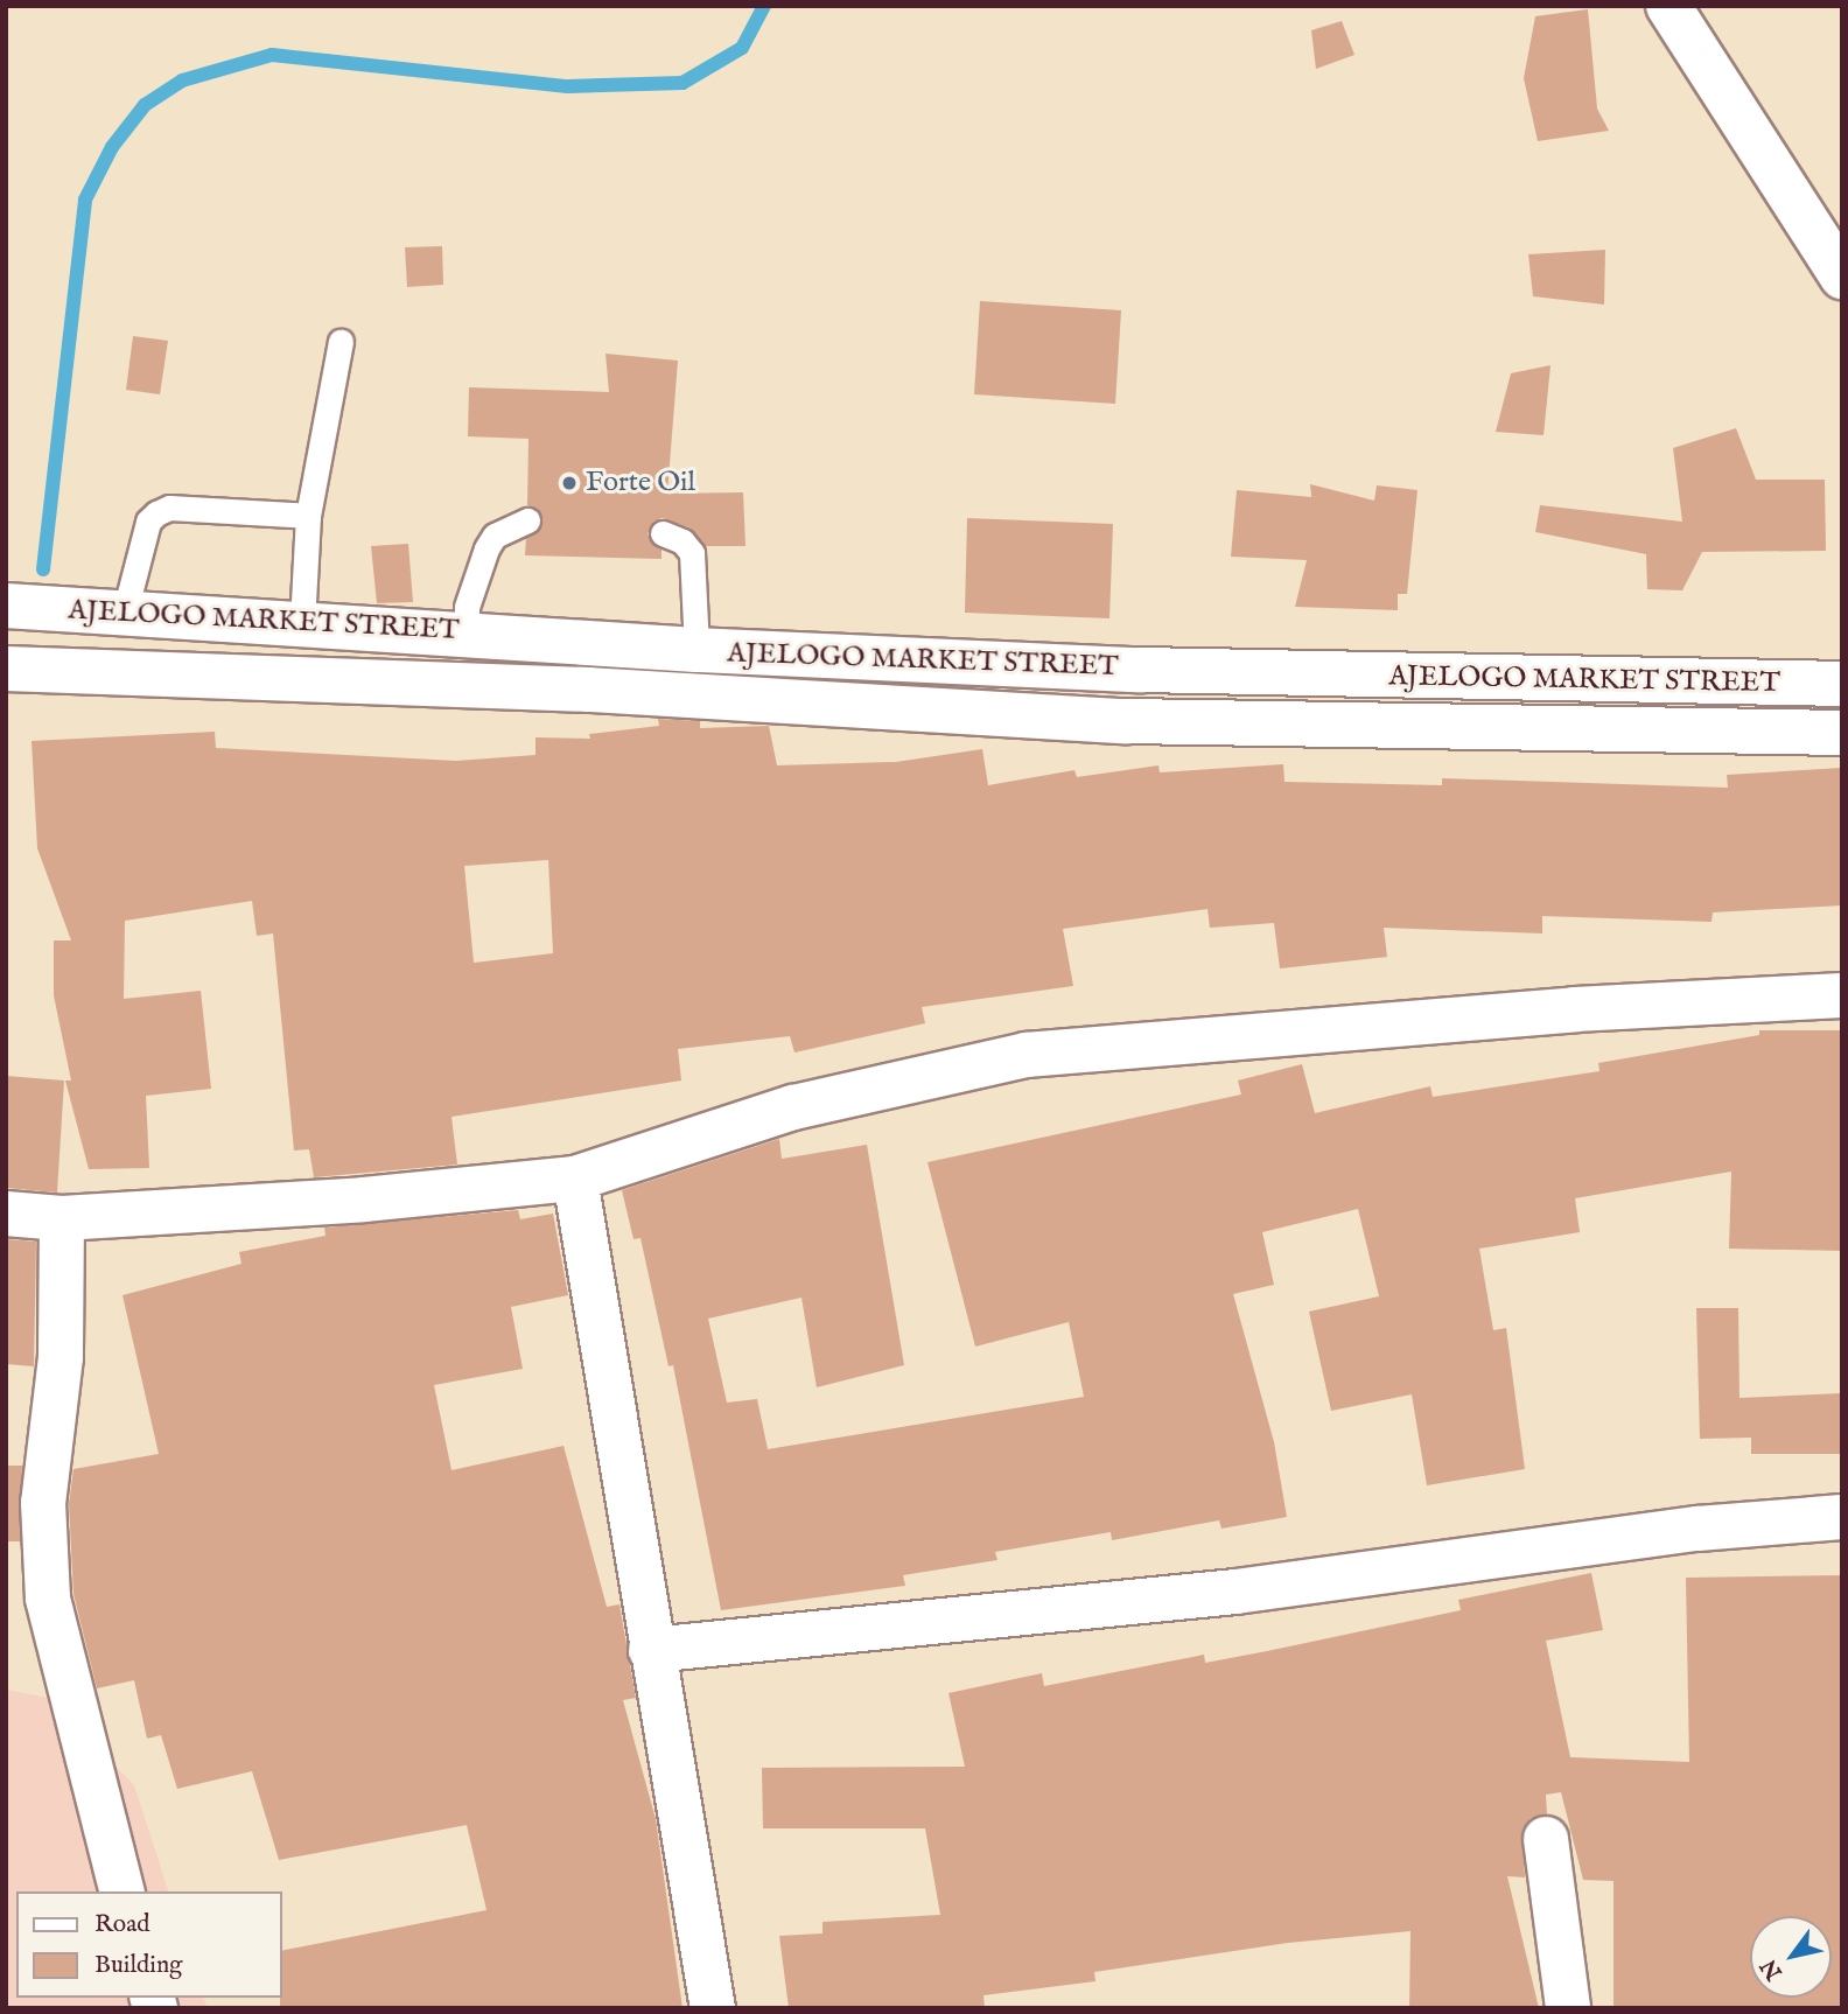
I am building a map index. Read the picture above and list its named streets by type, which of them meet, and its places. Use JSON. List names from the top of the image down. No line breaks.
{"streets":{"street":["AJELOGO MARKET STREET"]},"places":["Forte Oil"],"legend":["Road","Building"],"north":"bottom left"}
